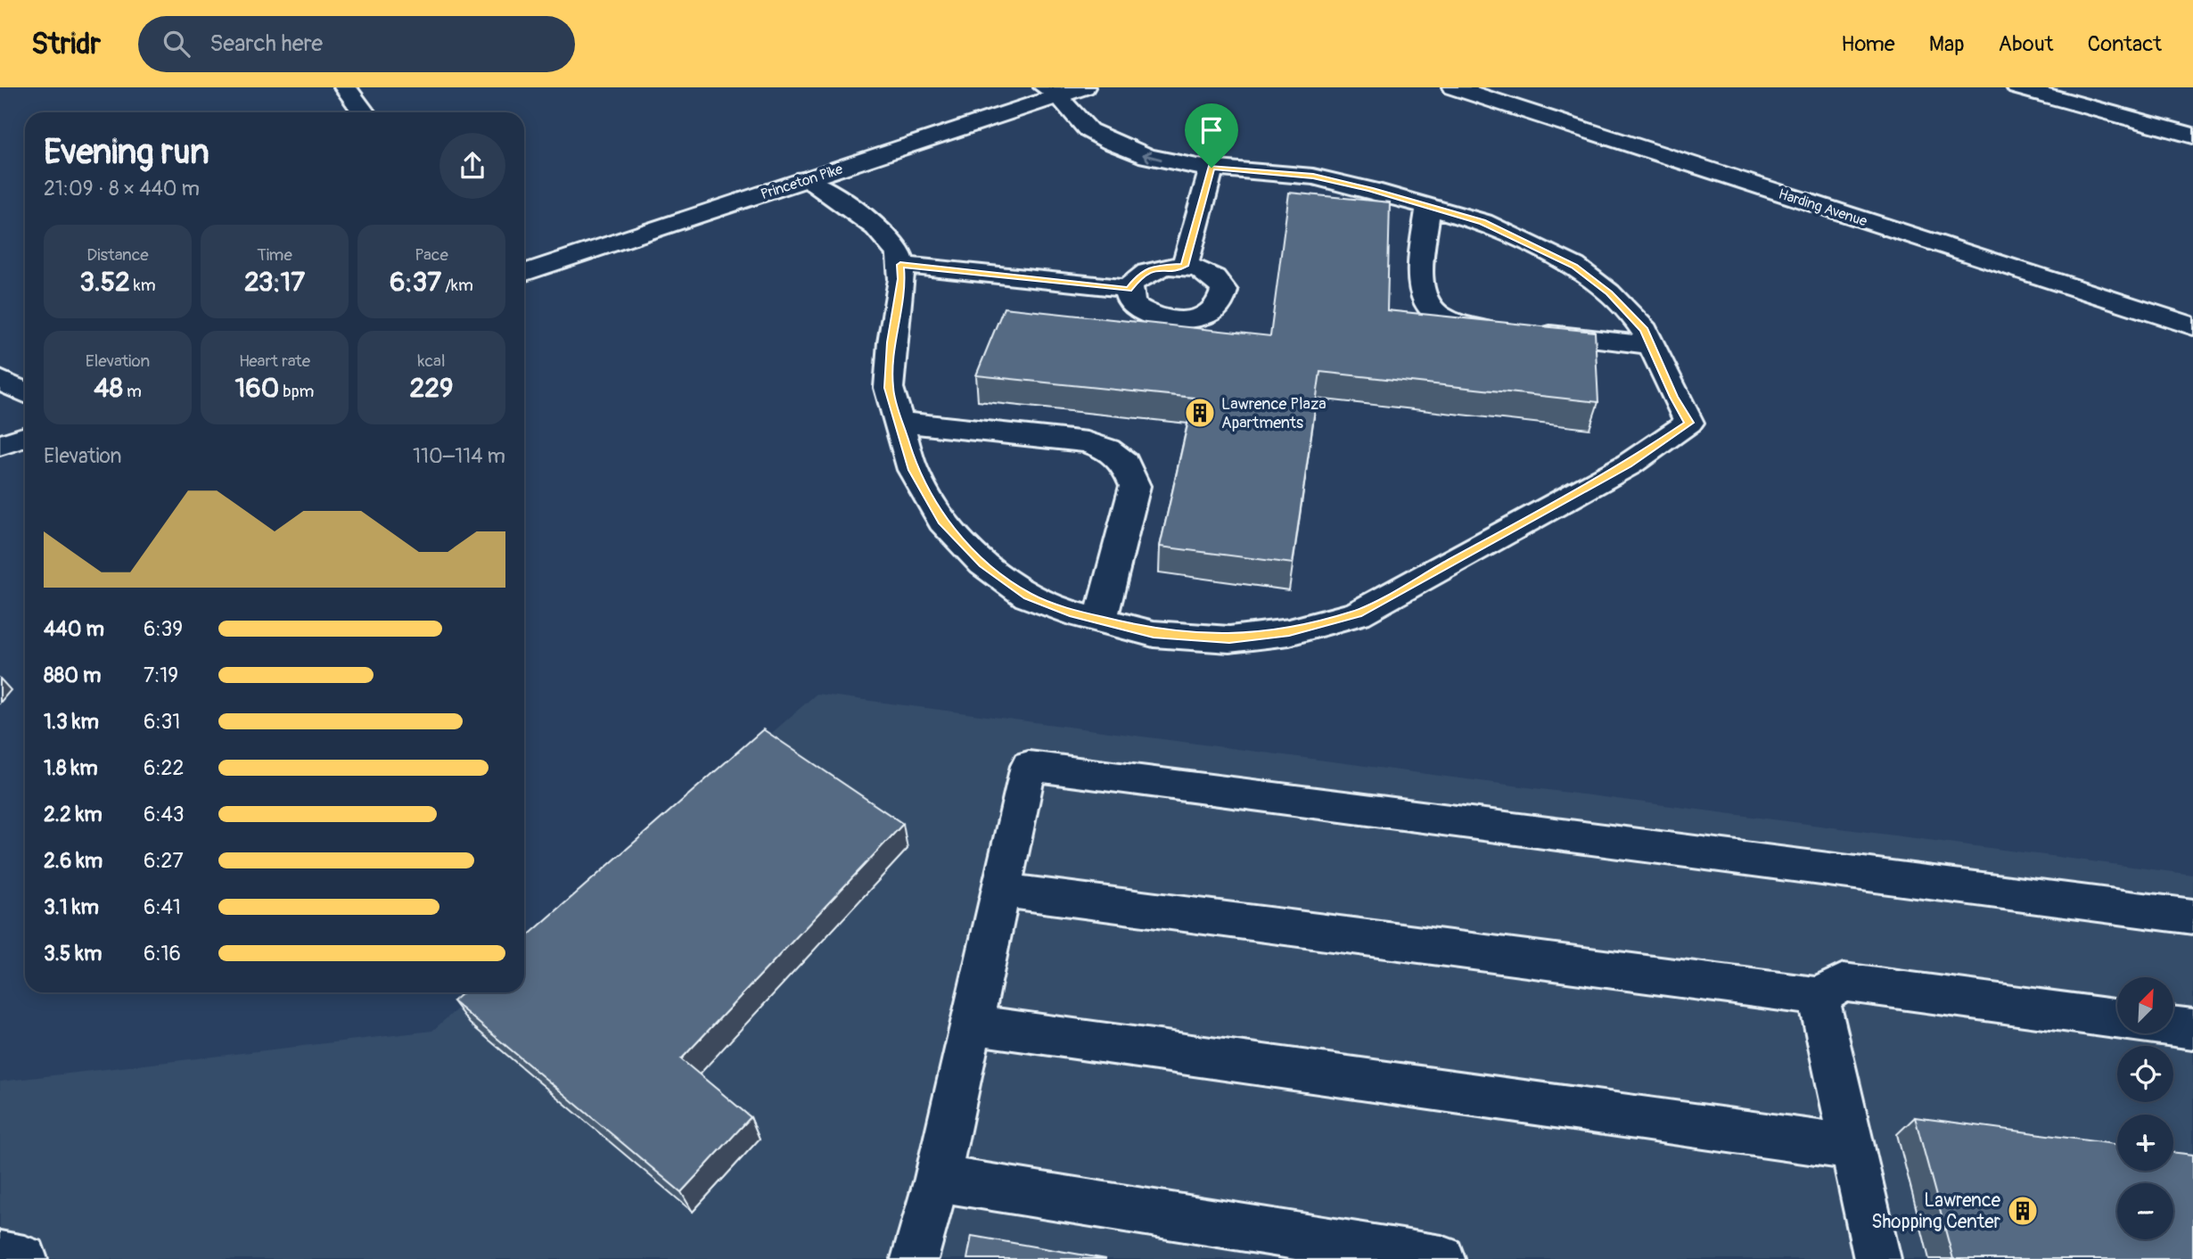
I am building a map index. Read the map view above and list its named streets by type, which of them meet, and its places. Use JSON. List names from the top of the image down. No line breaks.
{"streets":{"street":["Princeton Pike","Harding Avenue"]},"places":{"building":["Lawrence Plaza Apartments","Lawrence Shopping Center"]},"north":"top right","page":{"header":"Stridr","search":"Search here","nav":["Home","Map","About","Contact"],"heading":["Evening run","21:09 · 8 × 440 m"],"stats":[["Distance","3.52 km"],["Time","23:17"],["Pace","6:37 /km"],["Elevation","48 m"],["Heart rate","160 bpm"],["kcal","229"]],"chart":["Elevation","110–114 m"],"list":[{"name":"440 m","note":"6:39"},{"name":"880 m","note":"7:19"},{"name":"1.3 km","note":"6:31"},{"name":"1.8 km","note":"6:22"},{"name":"2.2 km","note":"6:43"},{"name":"2.6 km","note":"6:27"},{"name":"3.1 km","note":"6:41"},{"name":"3.5 km","note":"6:16"}],"map_buttons":["+","−"]}}
